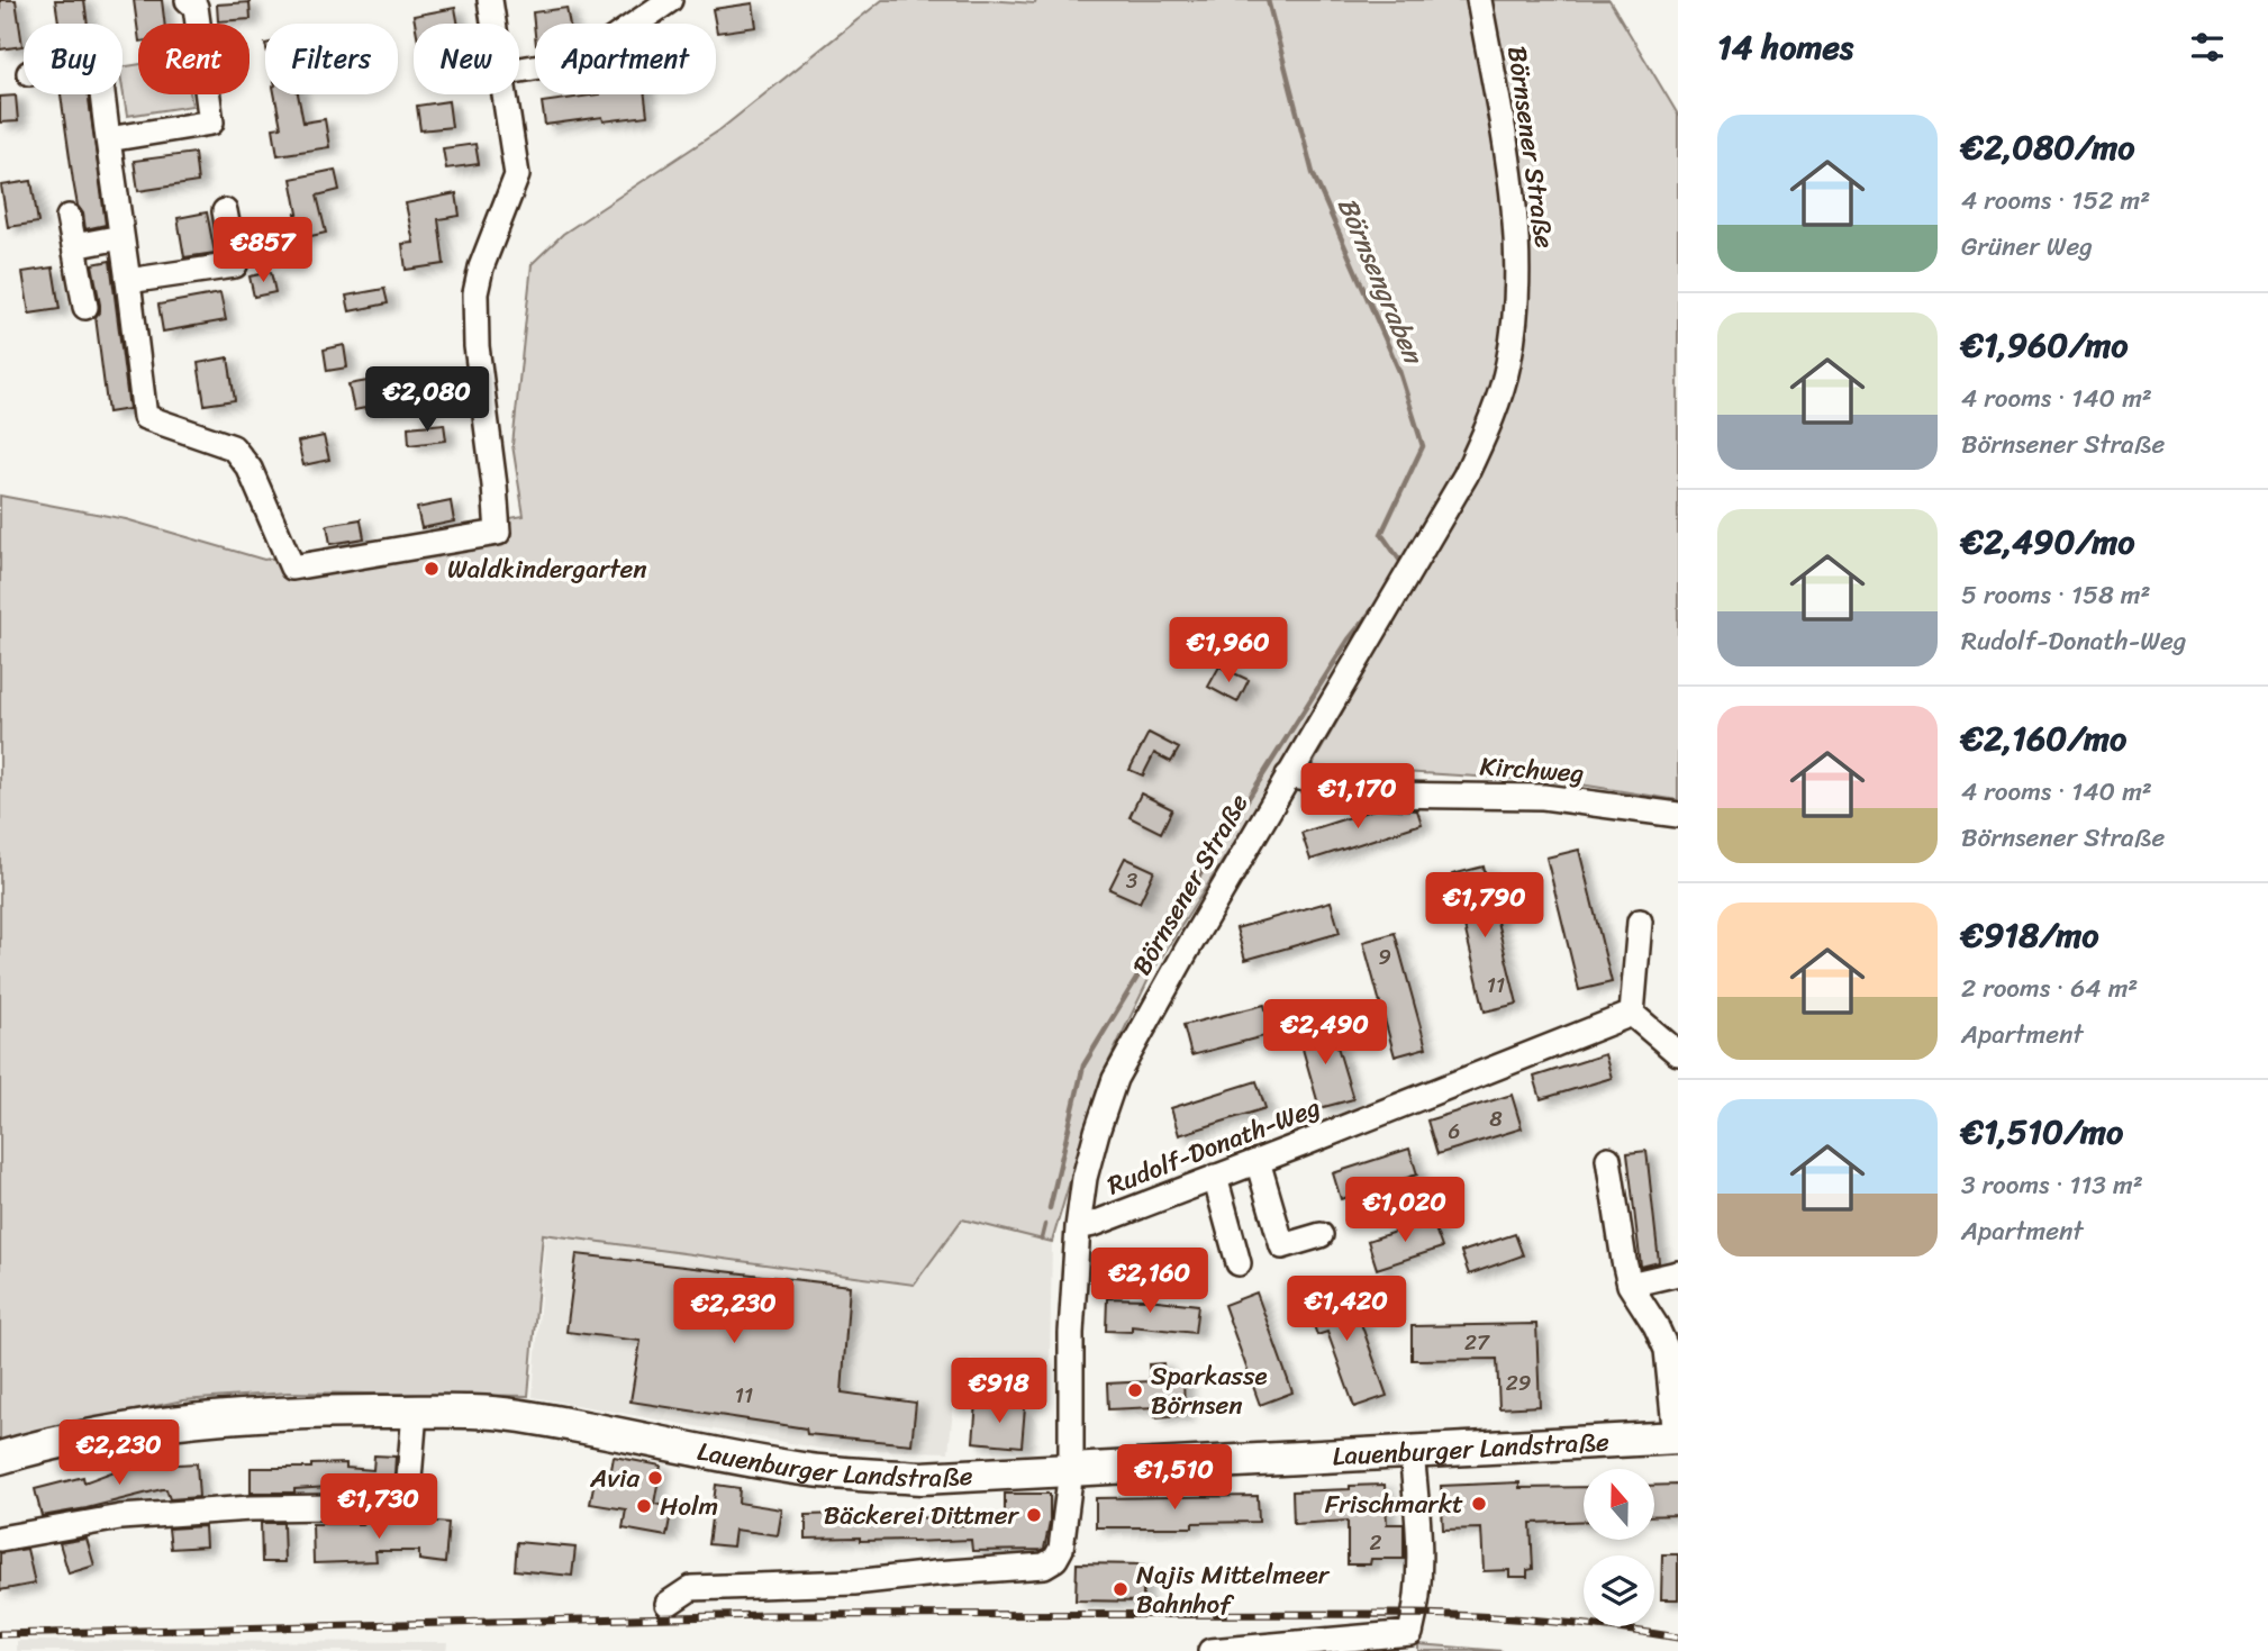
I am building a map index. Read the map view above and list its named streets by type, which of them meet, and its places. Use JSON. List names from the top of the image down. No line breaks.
{"streets":{"main road":["Lauenburger Landstraße"],"street":["Börnsener Straße","Kirchweg","Rudolf-Donath-Weg"]},"crossings":[["Börnsener Straße","Kirchweg"],["Börnsener Straße","Rudolf-Donath-Weg"],["Börnsener Straße","Lauenburger Landstraße"]],"water":["Börnsengraben"],"places":["Waldkindergarten","Sparkasse Börnsen","Avia","Frischmarkt","Holm","Bäckerei Dittmer","Najis Mittelmeer Bahnhof"],"house_numbers":["3","9","11","8","6","27","29","11","2"],"north":"top","page":{"heading":"14 homes","chip":["Buy","Rent","Filters","New","Apartment"],"list":[{"name":"€2,080/mo","note":"4 rooms · 152 m² · Grüner Weg"},{"name":"€1,960/mo","note":"4 rooms · 140 m² · Börnsener Straße"},{"name":"€2,490/mo","note":"5 rooms · 158 m² · Rudolf-Donath-Weg"},{"name":"€2,160/mo","note":"4 rooms · 140 m² · Börnsener Straße"},{"name":"€918/mo","note":"2 rooms · 64 m² · Apartment"},{"name":"€1,510/mo","note":"3 rooms · 113 m² · Apartment"}],"price":["€857","€2,080","€1,960","€1,170","€1,790","€2,490","€1,020","€2,160","€1,420","€2,230","€918","€2,230","€1,510","€1,730"]}}
